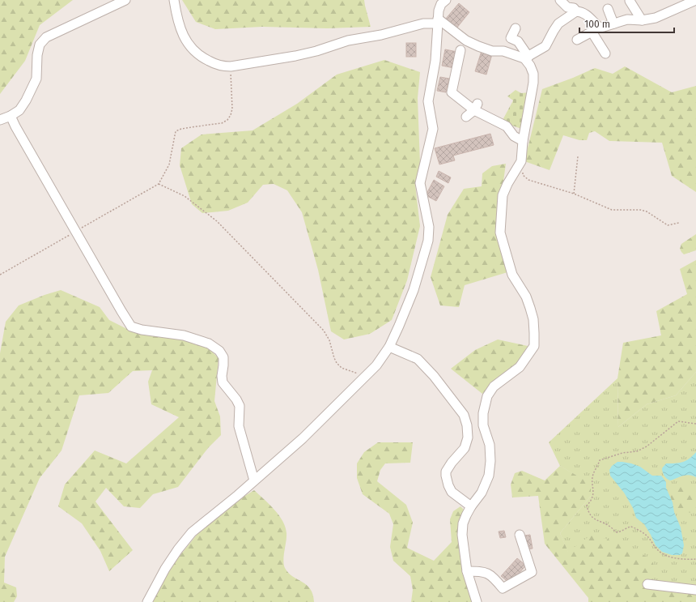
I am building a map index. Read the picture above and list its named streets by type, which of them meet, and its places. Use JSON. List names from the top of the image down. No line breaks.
{"scale_bar":"100 m"}
